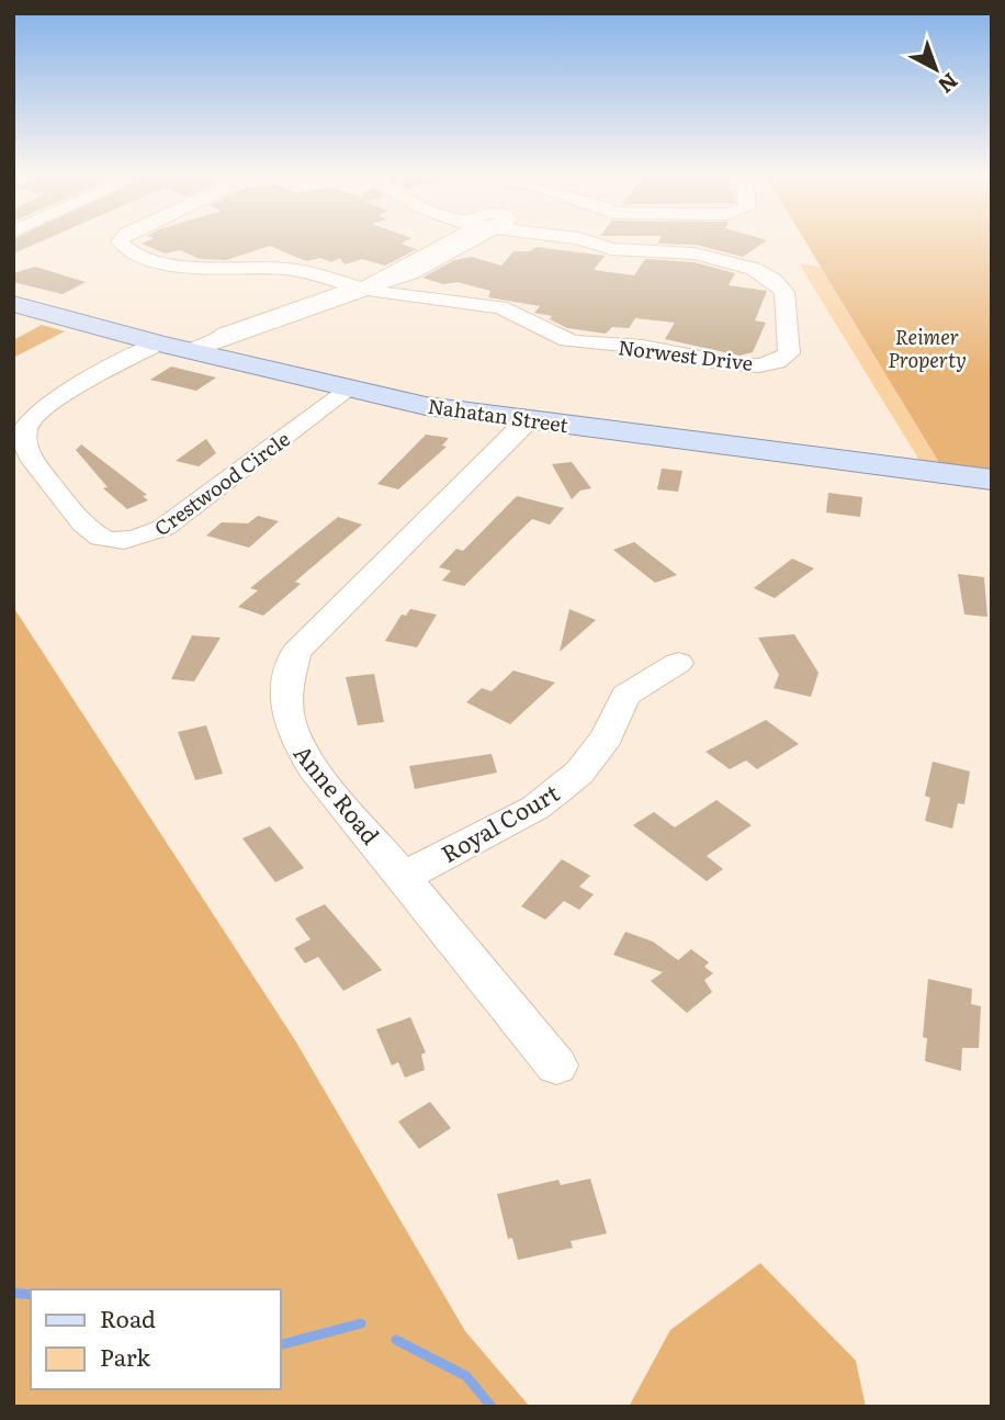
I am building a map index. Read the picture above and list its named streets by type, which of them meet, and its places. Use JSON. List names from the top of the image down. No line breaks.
{"streets":{"main road":["Nahatan Street"],"street":["Norwest Drive","Crestwood Circle","Anne Road","Royal Court"]},"crossings":[["Norwest Drive","Nahatan Street"],["Nahatan Street","Crestwood Circle"],["Nahatan Street","Anne Road"],["Anne Road","Royal Court"]],"parks":["Reimer Property"],"legend":["Road","Park"],"north":"bottom right"}
